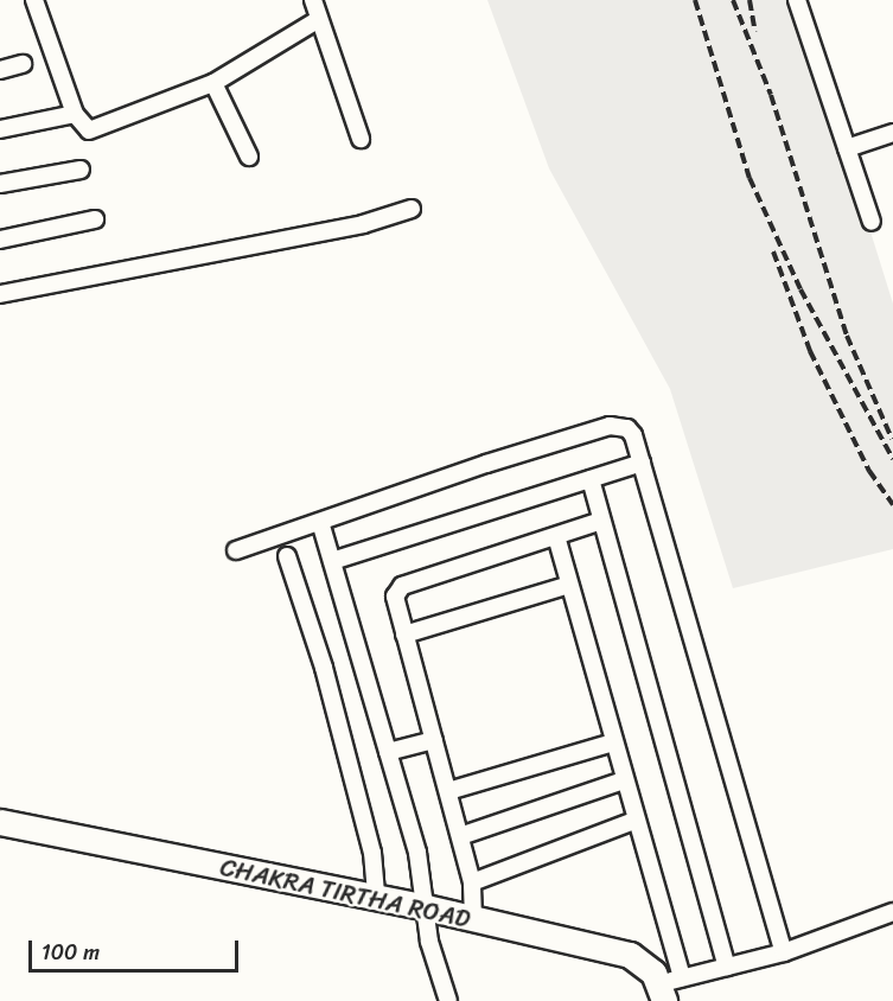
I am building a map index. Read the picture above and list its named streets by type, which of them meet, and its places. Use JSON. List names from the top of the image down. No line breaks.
{"streets":{"highway":["CHAKRA TIRTHA ROAD"]},"scale_bar":"100 m"}
